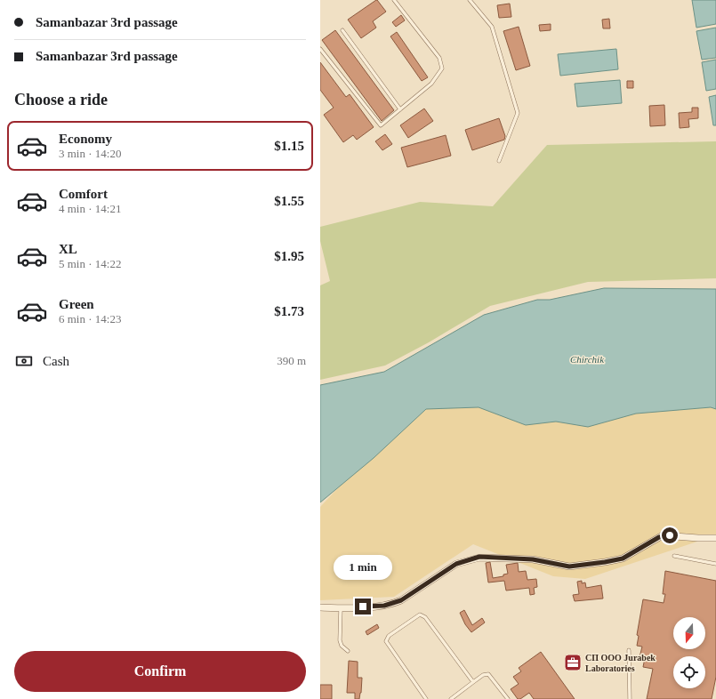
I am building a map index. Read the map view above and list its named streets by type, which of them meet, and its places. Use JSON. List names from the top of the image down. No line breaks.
{"water":["Chirchik"],"places":{"office":["СП ООО Jurabek Laboratories"]},"north":"bottom","page":{"banner":["Samanbazar 3rd passage","Samanbazar 3rd passage"],"heading":"Choose a ride","list":[{"name":"Economy","note":"3 min · 14:20","value":"$1.15"},{"name":"Comfort","note":"4 min · 14:21","value":"$1.55"},{"name":"XL","note":"5 min · 14:22","value":"$1.95"},{"name":"Green","note":"6 min · 14:23","value":"$1.73"}],"pay":["Cash","390 m"],"bubble":"1 min","buttons":"Confirm"}}
